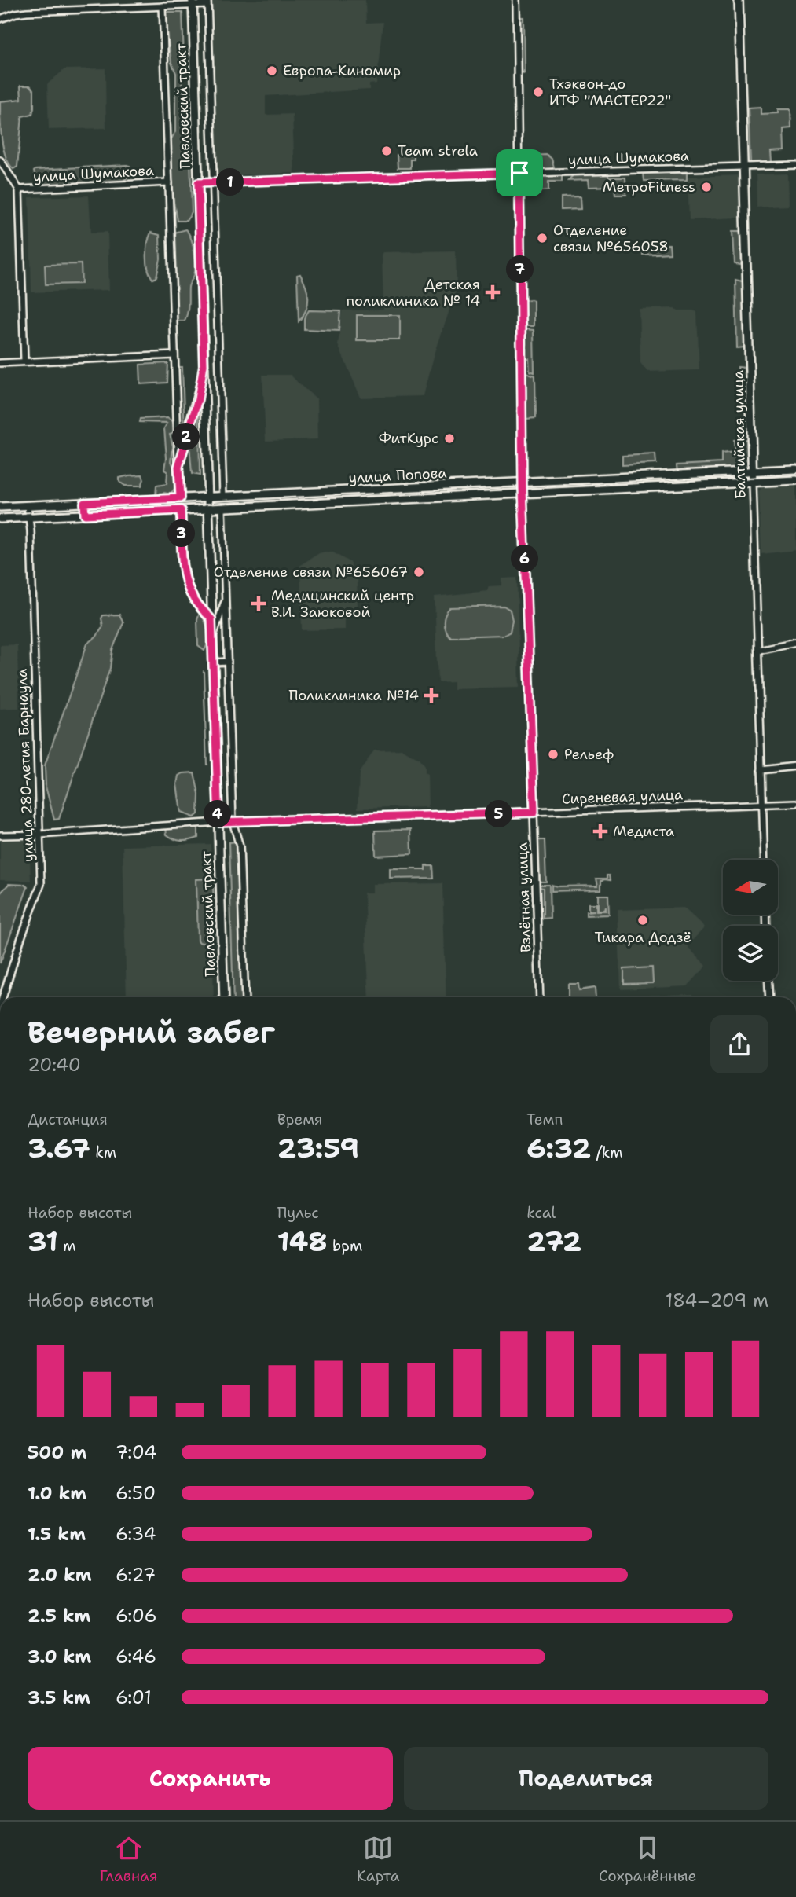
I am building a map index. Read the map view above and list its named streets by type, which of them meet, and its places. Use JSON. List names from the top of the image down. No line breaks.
{"streets":{"main road":["Павловский тракт","Балтийская улица","улица Попова"],"street":["улица Шумакова","улица 280-летия Барнаула","Сиреневая улица","Взлётная улица"]},"crossings":[["Павловский тракт","улица Шумакова"],["Павловский тракт","улица Попова"],["Павловский тракт","Сиреневая улица"],["улица Шумакова","Балтийская улица"],["улица Шумакова","Взлётная улица"],["Балтийская улица","улица Попова"],["Балтийская улица","Сиреневая улица"],["улица Попова","улица 280-летия Барнаула"],["улица Попова","Взлётная улица"],["улица 280-летия Барнаула","Сиреневая улица"],["Сиреневая улица","Взлётная улица"]],"places":{"other":["Европа-Киномир","Тхэквон-до ИТФ \"МАСТЕР22\"","Team strela","МетроFitness","Отделение связи №656058","ФитКурс","Отделение связи №656067","Рельеф","Тикара Додзё"],"health":["Детская поликлиника № 14","Медицинский центр В.И. Заюковой","Поликлиника №14","Медиста"]},"north":"left","page":{"pins":["1","7","2","3","6","4","5"],"heading":["Вечерний забег","20:40"],"stats":[["Дистанция","3.67 km"],["Время","23:59"],["Темп","6:32 /km"],["Набор высоты","31 m"],["Пульс","148 bpm"],["kcal","272"]],"chart":["Набор высоты","184–209 m"],"list":[{"name":"500 m","note":"7:04"},{"name":"1.0 km","note":"6:50"},{"name":"1.5 km","note":"6:34"},{"name":"2.0 km","note":"6:27"},{"name":"2.5 km","note":"6:06"},{"name":"3.0 km","note":"6:46"},{"name":"3.5 km","note":"6:01"}],"buttons":["Сохранить","Поделиться"],"tabs":["Главная","Карта","Сохранённые"]}}
